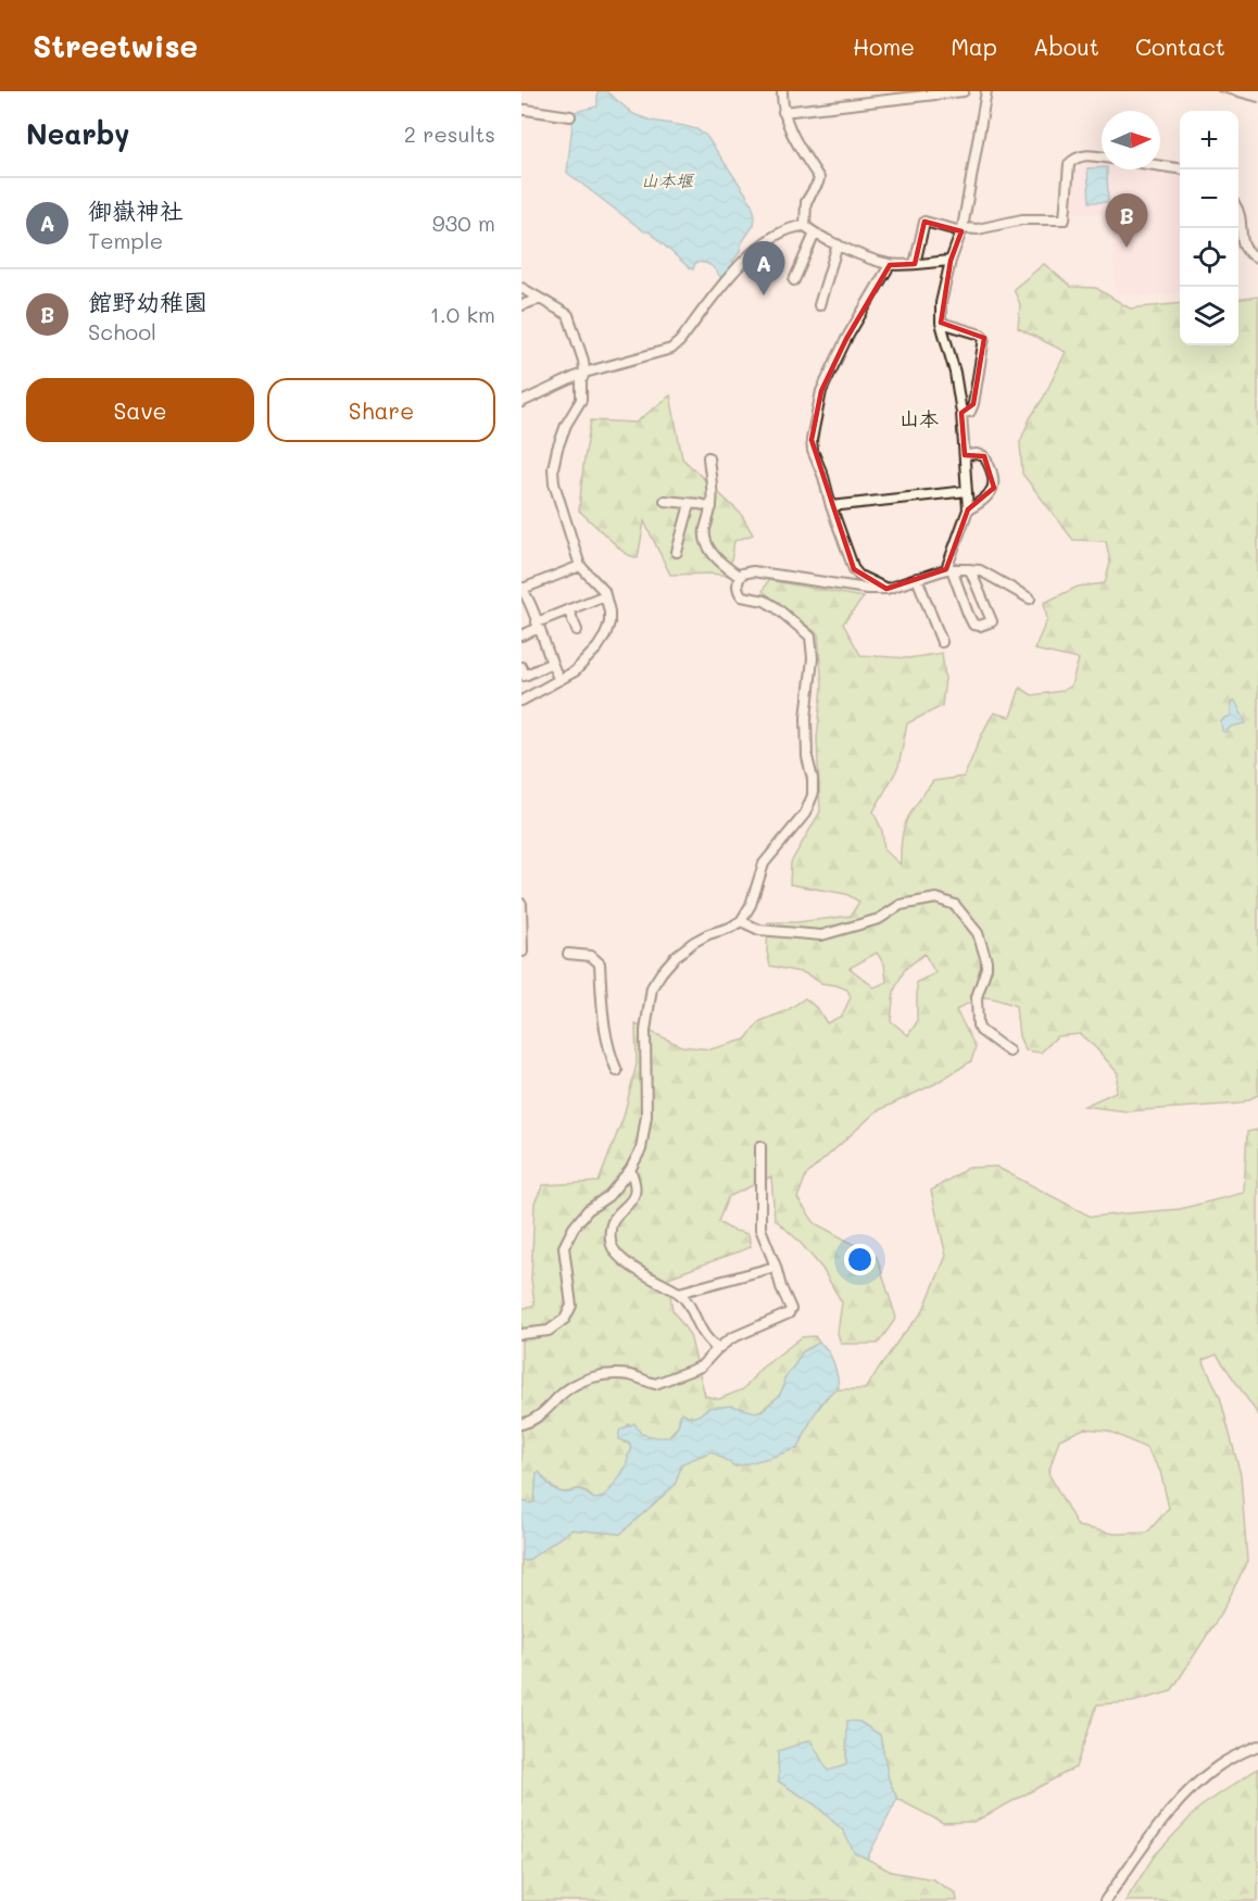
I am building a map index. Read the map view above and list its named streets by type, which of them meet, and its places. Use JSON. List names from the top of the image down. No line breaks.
{"districts":["山本"],"water":["山本堰"],"north":"right","page":{"header":"Streetwise","nav":["Home","Map","About","Contact"],"heading":["Nearby","2 results"],"map_buttons":["+","−"],"list":[{"mark":"A","name":"御嶽神社","note":"Temple","value":"930 m"},{"mark":"B","name":"館野幼稚園","note":"School","value":"1.0 km"}],"pins":["B","A"],"buttons":["Save","Share"]}}
